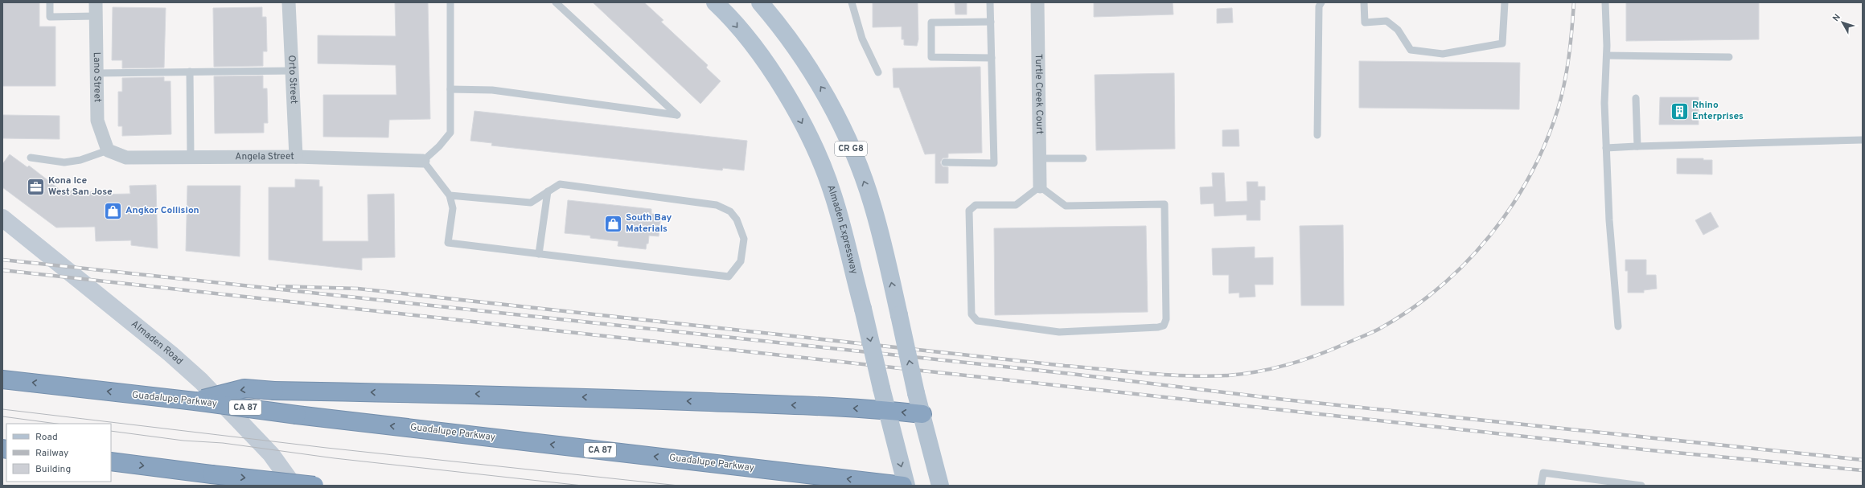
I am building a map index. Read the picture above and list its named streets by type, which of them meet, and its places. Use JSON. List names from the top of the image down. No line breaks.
{"streets":{"highway":["Guadalupe Parkway","CA 87"],"main road":["CR G8","Almaden Expressway"],"street":["Lano Street","Orto Street","Turtle Creek Court","Angela Street","Almaden Road"]},"crossings":[["Lano Street","Angela Street"],["Orto Street","Angela Street"]],"places":{"building":["Rhino Enterprises"],"office":["Kona Ice West San Jose"],"shop":["Angkor Collision","South Bay Materials"]},"legend":["Road","Railway","Building"],"north":"top left"}
